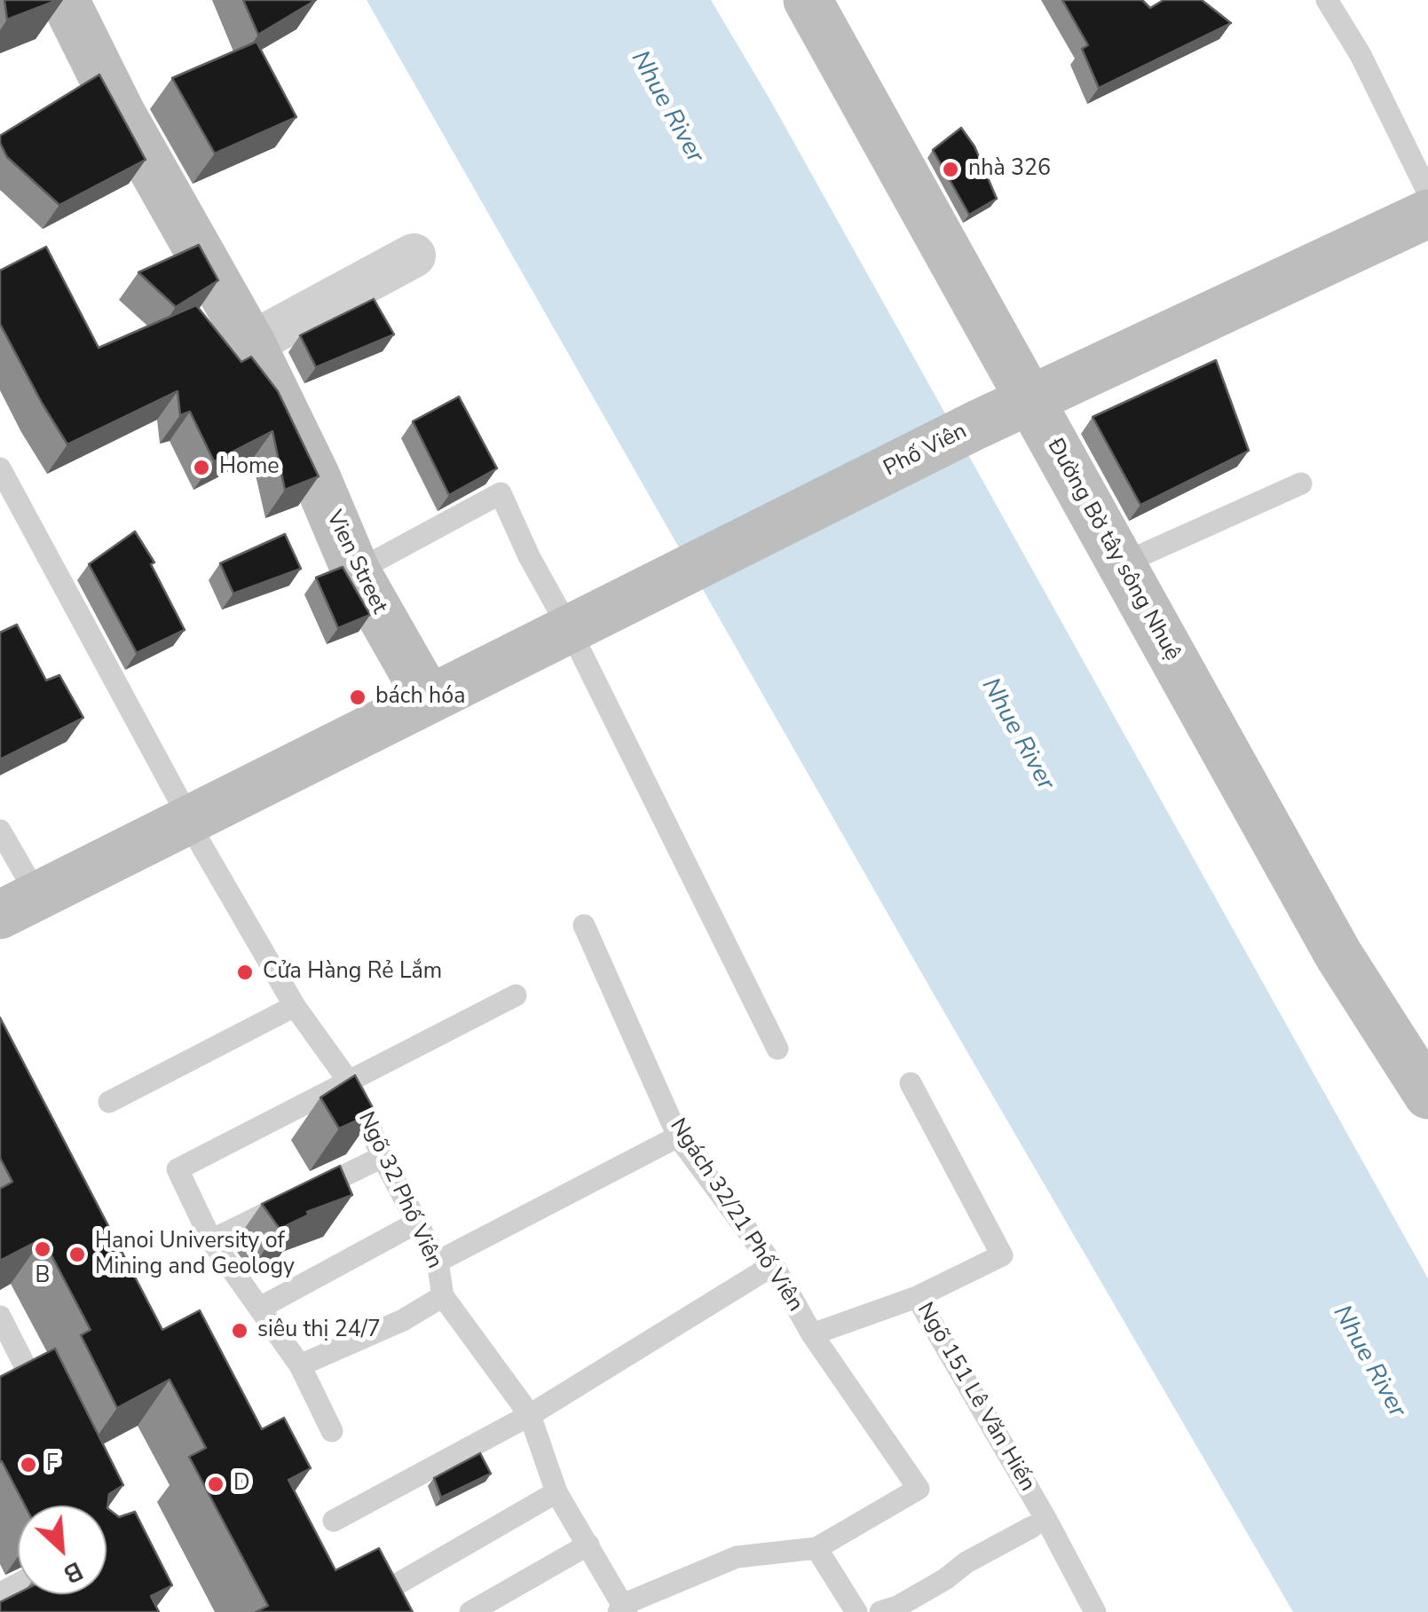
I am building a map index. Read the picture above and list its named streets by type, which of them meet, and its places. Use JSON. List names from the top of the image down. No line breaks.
{"streets":{"street":["Phố Viên","Đường Bờ tây sông Nhuệ","Vien Street"],"lane":["Ngõ 32 Phố Viên","Ngách 32/21 Phố Viên","Ngõ 151 Lê Văn Hiến"]},"crossings":[["Phố Viên","Đường Bờ tây sông Nhuệ"],["Phố Viên","Vien Street"]],"water":["Nhue River"],"places":["nhà 326","Home","bách hóa","Cửa Hàng Rẻ Lắm","B","Hanoi University of Mining and Geology","siêu thị 24/7","F","D"],"north":"bottom right"}
